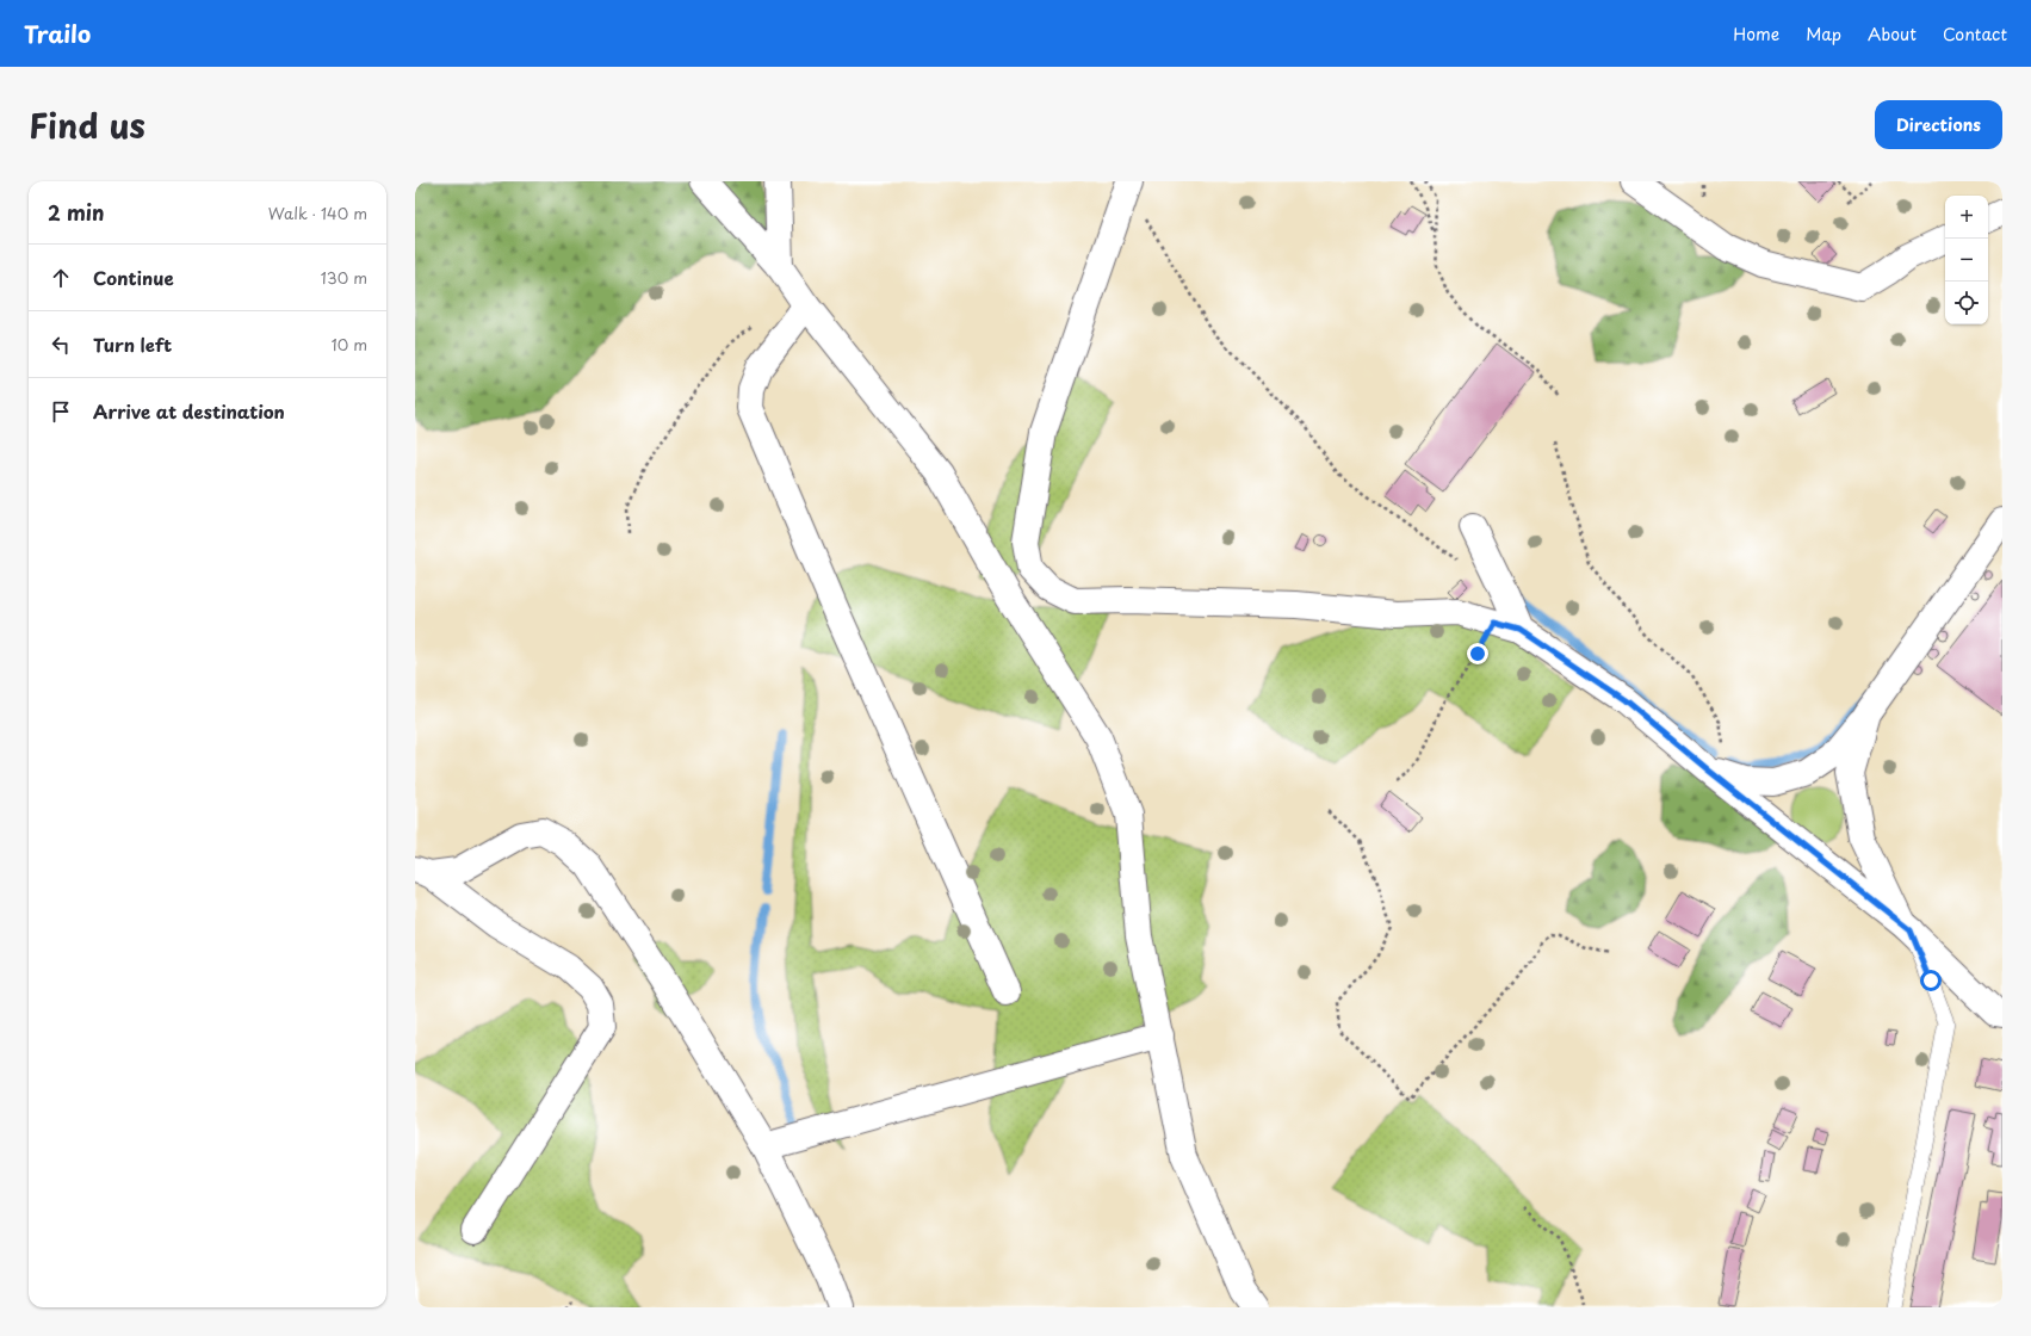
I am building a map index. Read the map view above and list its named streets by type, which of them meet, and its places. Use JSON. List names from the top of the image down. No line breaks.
{"page":{"header":"Trailo","nav":["Home","Map","About","Contact"],"title":"Find us","buttons":"Directions","heading":["2 min","Walk · 140 m"],"map_buttons":["+","−"],"list":[["Continue","130 m"],["Turn left","10 m"],"Arrive at destination"]}}
